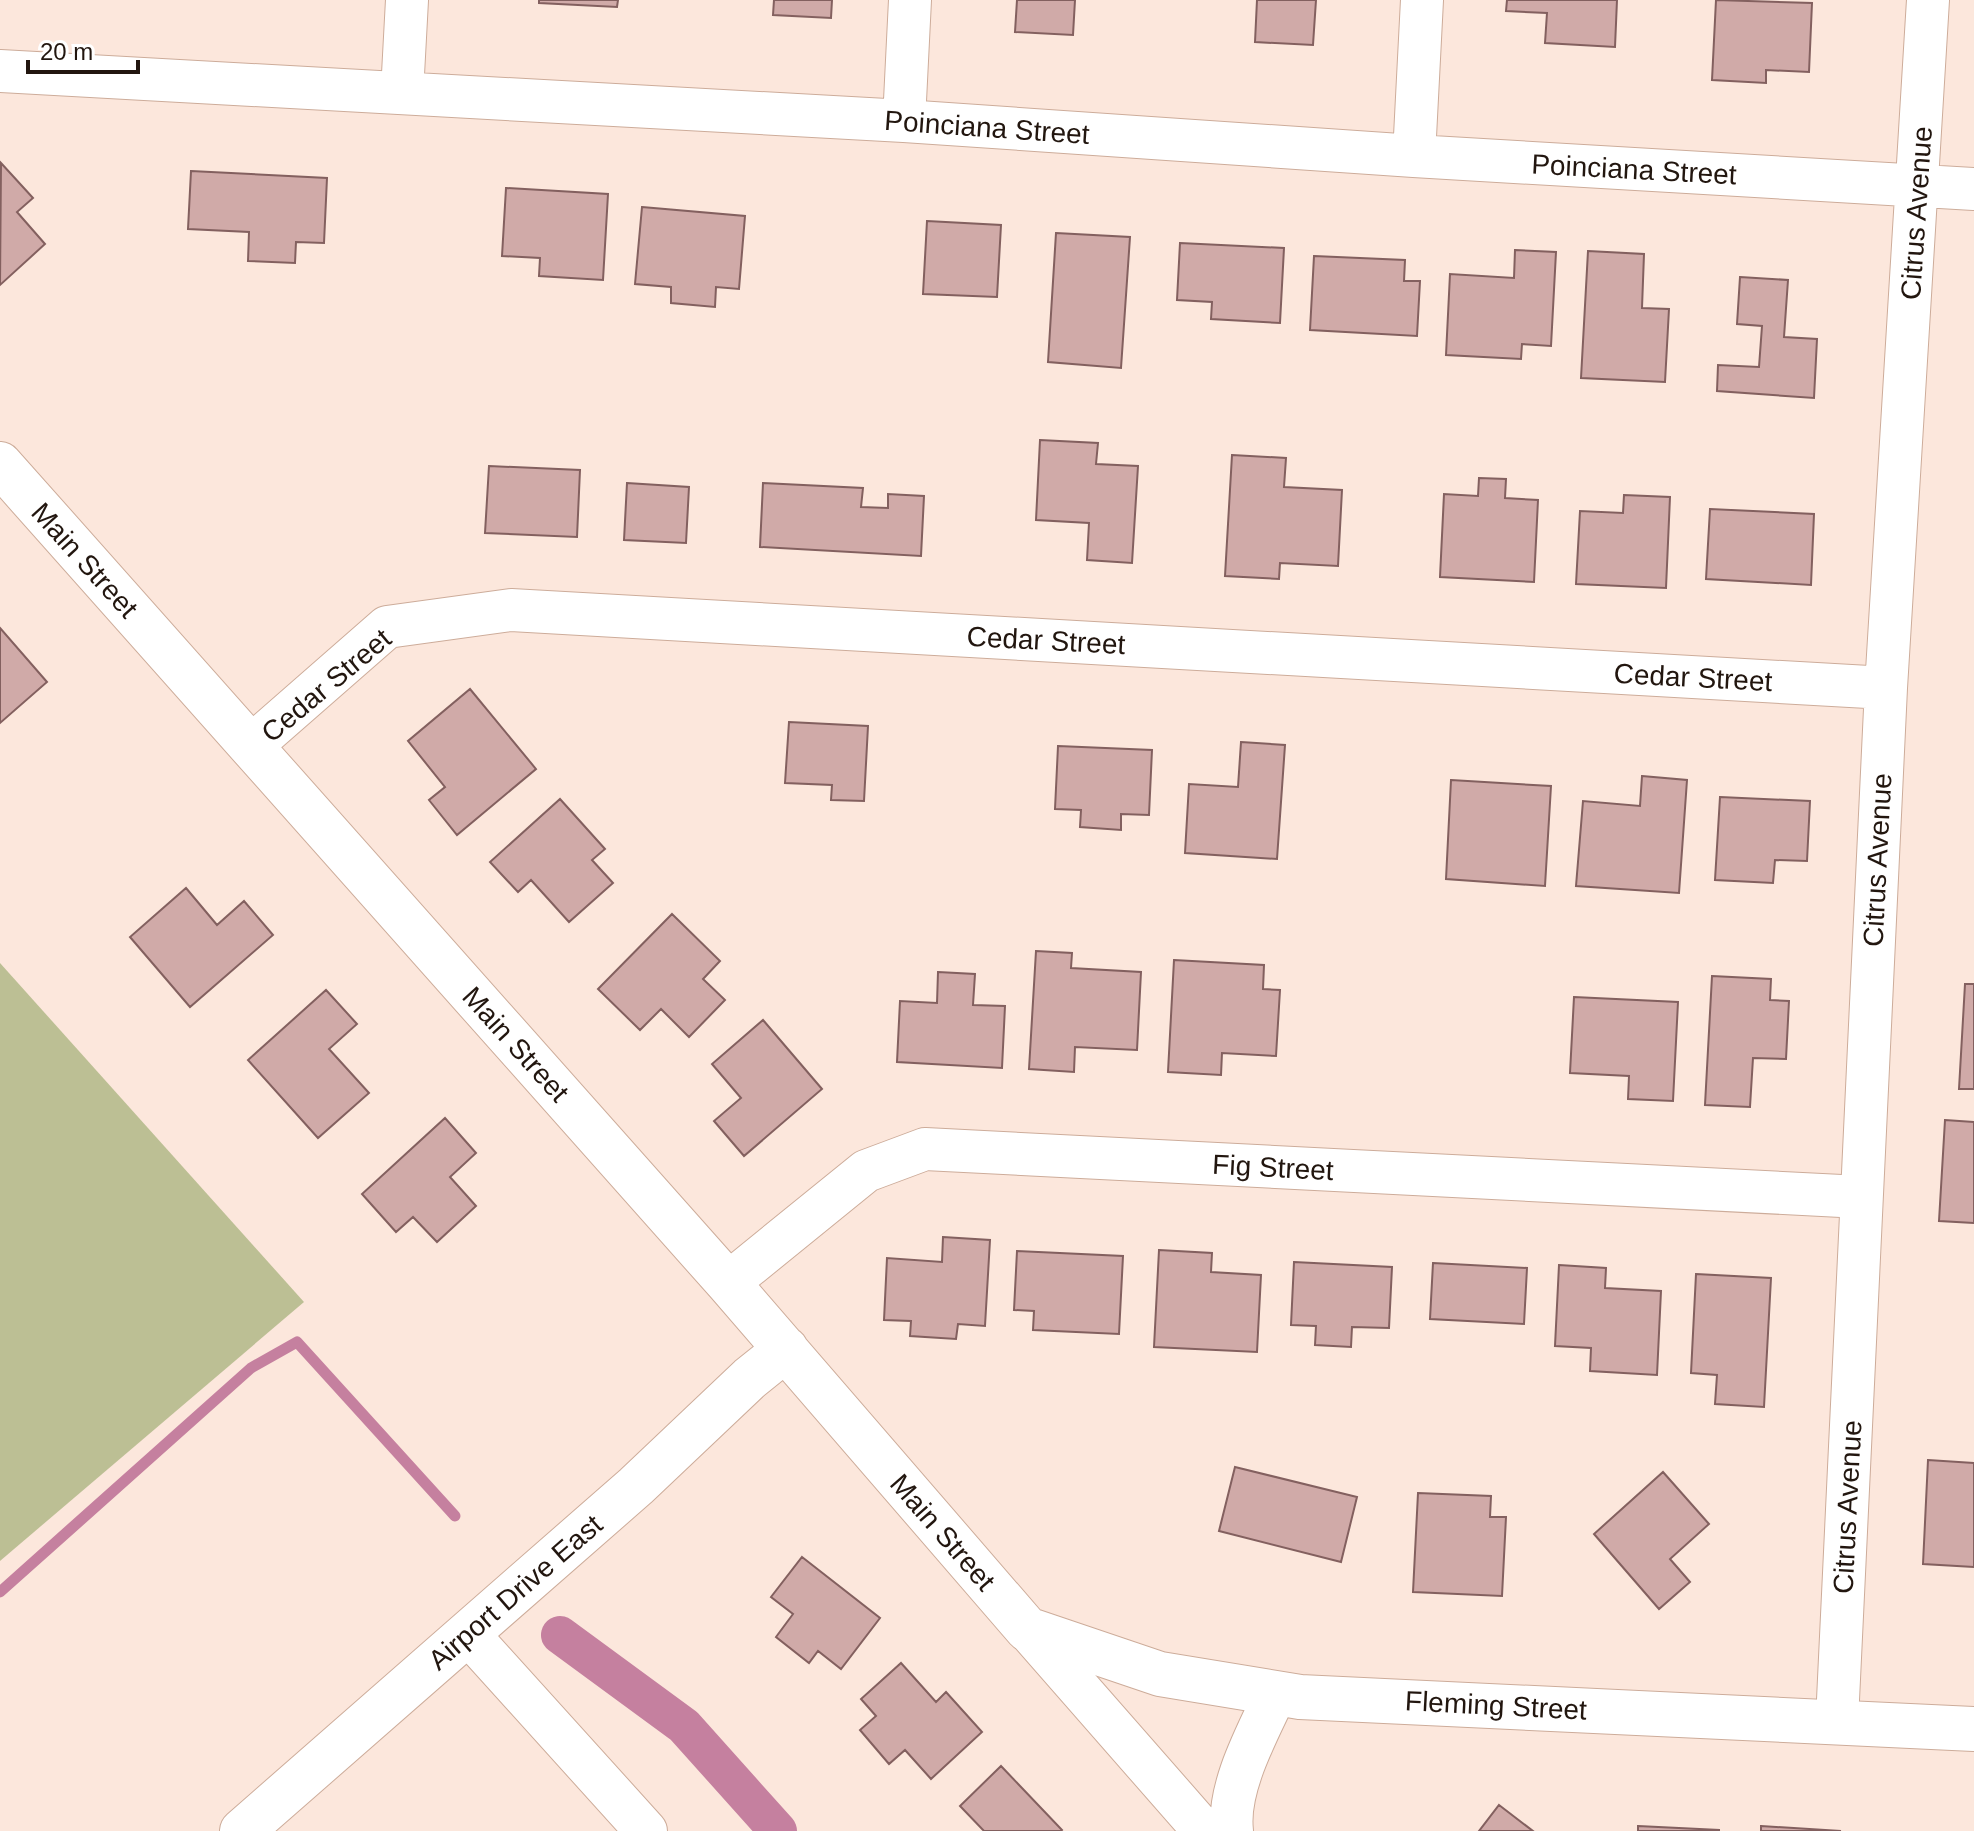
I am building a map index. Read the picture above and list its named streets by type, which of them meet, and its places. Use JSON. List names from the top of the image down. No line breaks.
{"streets":{"street":["Poinciana Street","Citrus Avenue","Main Street","Cedar Street","Fig Street","Airport Drive East","Fleming Street"]},"crossings":[["Poinciana Street","Citrus Avenue"],["Citrus Avenue","Cedar Street"],["Citrus Avenue","Fig Street"],["Citrus Avenue","Fleming Street"],["Main Street","Cedar Street"],["Main Street","Fig Street"],["Main Street","Airport Drive East"],["Main Street","Fleming Street"]],"scale_bar":"20 m"}
